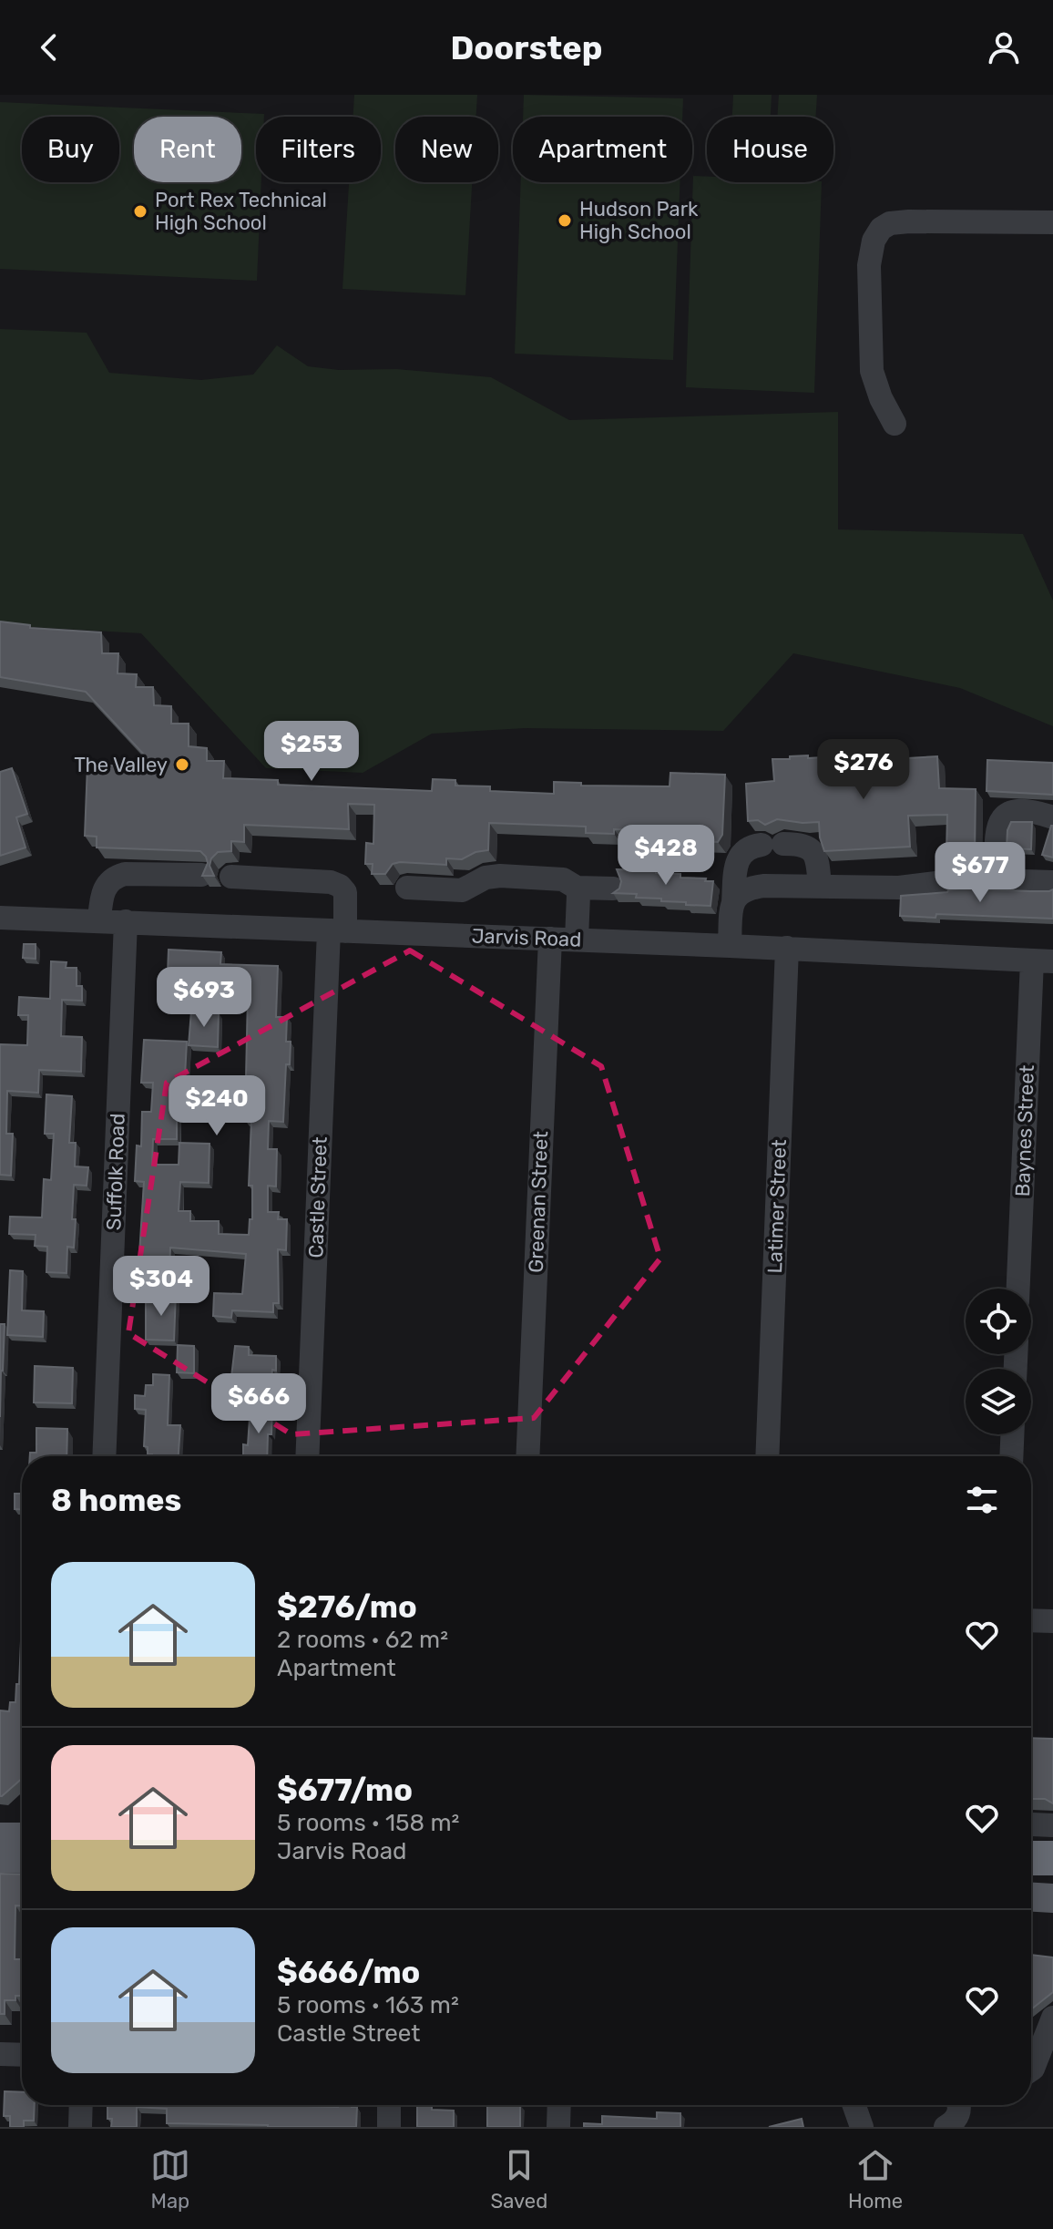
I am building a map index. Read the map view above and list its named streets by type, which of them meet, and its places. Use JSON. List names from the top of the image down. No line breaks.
{"streets":{"street":["Jarvis Road","Baynes Street","Suffolk Road","Castle Street","Greenan Street","Latimer Street"]},"crossings":[["Jarvis Road","Baynes Street"],["Jarvis Road","Suffolk Road"],["Jarvis Road","Castle Street"],["Jarvis Road","Greenan Street"],["Jarvis Road","Latimer Street"]],"places":["Port Rex Technical High School","Hudson Park High School","The Valley"],"page":{"header":"Doorstep","chip":["Buy","Rent","Filters","New","Apartment","House"],"price":["$253","$276","$428","$677","$693","$240","$304","$666"],"heading":"8 homes","list":[{"name":"$276/mo","note":"2 rooms · 62 m² · Apartment"},{"name":"$677/mo","note":"5 rooms · 158 m² · Jarvis Road"},{"name":"$666/mo","note":"5 rooms · 163 m² · Castle Street"}],"tabs":["Map","Saved","Home"]}}
